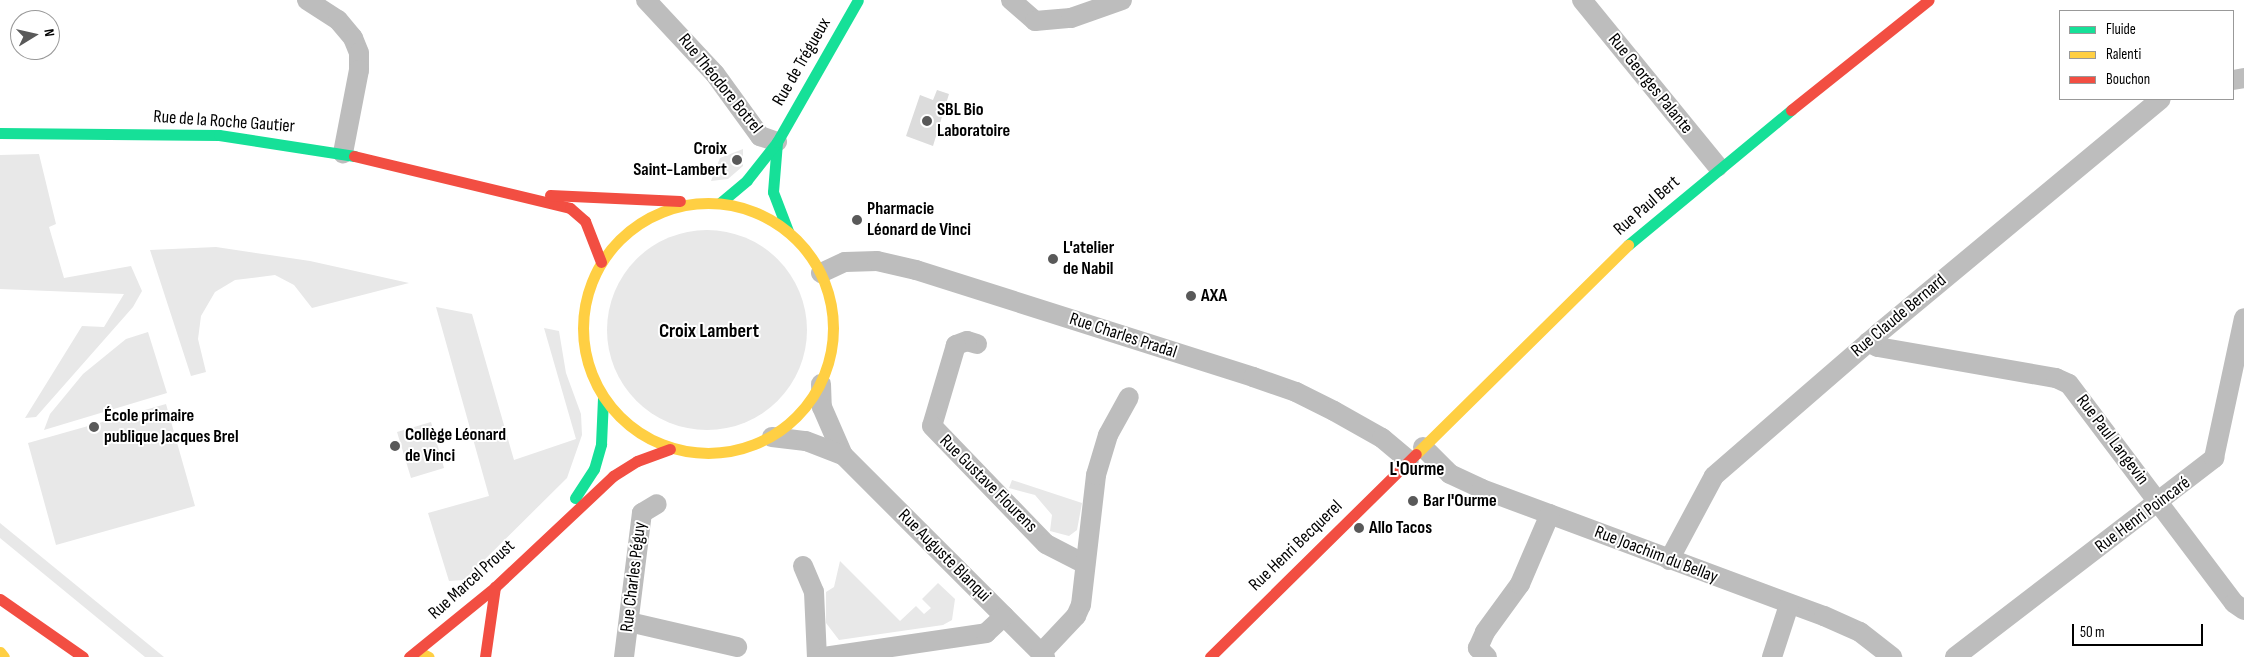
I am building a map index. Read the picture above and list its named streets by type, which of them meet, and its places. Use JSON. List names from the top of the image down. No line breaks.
{"streets":{"main road":["Rue de Trégueux","Rue de la Roche Gautier","Rue Paul Bert","Rue Henri Becquerel","Rue Marcel Proust"],"street":["Rue Théodore Botrel","Rue Georges Palante","Rue Claude Bernard","Rue Charles Pradal","Rue Paul Langevin","Rue Gustave Flourens","Rue Henri Poincaré","Rue Joachim du Bellay","Rue Auguste Blanqui","Rue Charles Péguy"]},"crossings":[["Rue de Trégueux","Rue Théodore Botrel"],["Rue Georges Palante","Rue Paul Bert"],["Rue Paul Bert","Rue Charles Pradal"],["Rue Paul Bert","Rue Henri Becquerel"],["Rue Paul Bert","Rue Joachim du Bellay"],["Rue Claude Bernard","Rue Paul Langevin"],["Rue Claude Bernard","Rue Joachim du Bellay"],["Rue Charles Pradal","Rue Henri Becquerel"],["Rue Paul Langevin","Rue Henri Poincaré"]],"districts":["Croix Lambert","L'Ourme"],"places":["SBL Bio Laboratoire","Croix Saint-Lambert","Pharmacie Léonard de Vinci","L'atelier de Nabil","AXA","École primaire publique Jacques Brel","Collège Léonard de Vinci","Bar l'Ourme","Allo Tacos"],"legend":["Fluide","Ralenti","Bouchon"],"scale_bar":"50 m","north":"right"}
